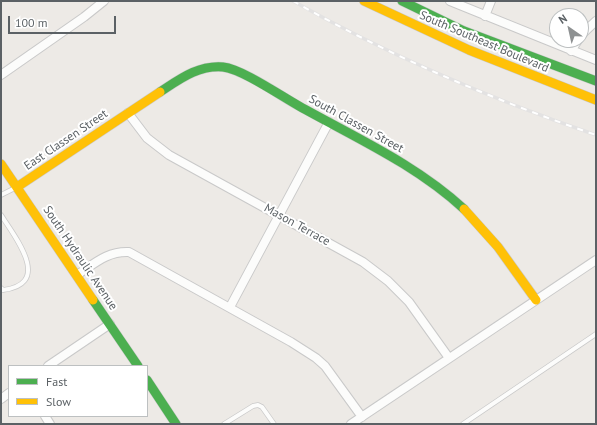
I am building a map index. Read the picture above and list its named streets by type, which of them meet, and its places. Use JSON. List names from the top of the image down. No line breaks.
{"streets":{"street":["South Southeast Boulevard","South Classen Street","East Classen Street","Mason Terrace","South Hydraulic Avenue"]},"crossings":[["South Classen Street","East Classen Street"],["South Classen Street","Mason Terrace"],["East Classen Street","Mason Terrace"],["East Classen Street","South Hydraulic Avenue"]],"legend":["Fast","Slow"],"scale_bar":"100 m","north":"top left"}
